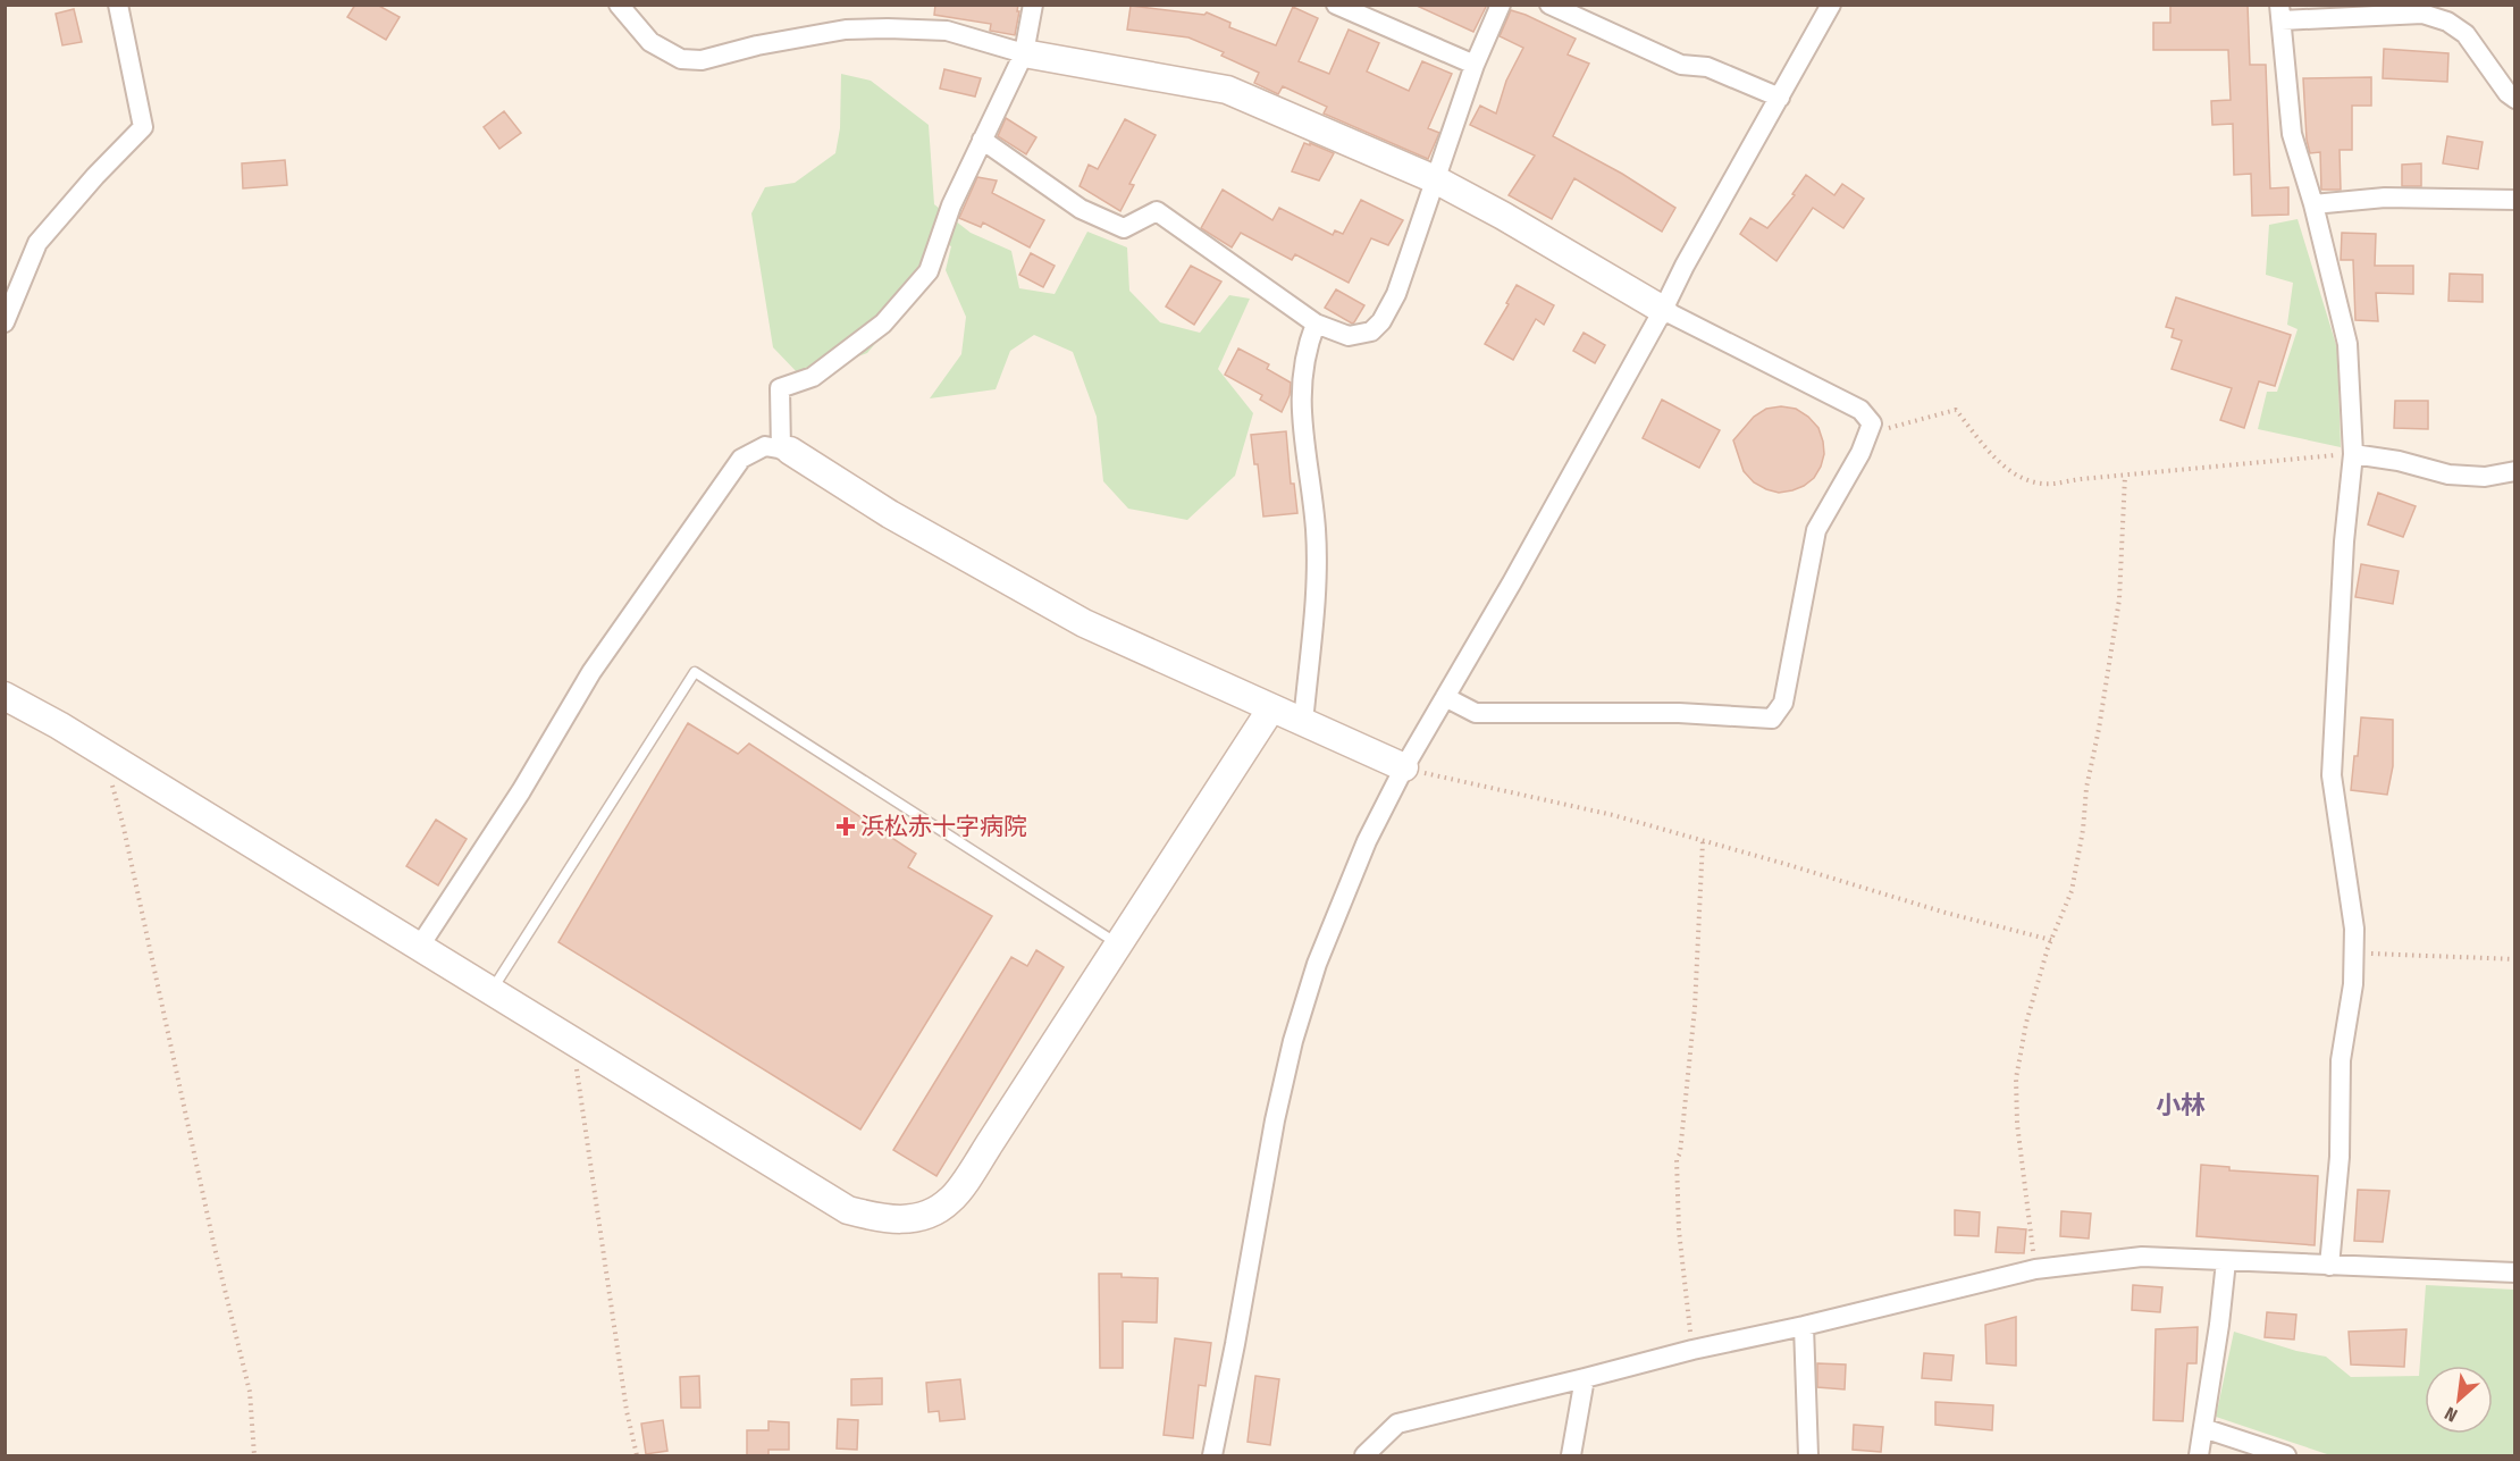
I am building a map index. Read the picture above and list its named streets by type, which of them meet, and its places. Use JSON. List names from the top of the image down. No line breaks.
{"districts":["小林"],"places":{"health":["浜松赤十字病院"]},"north":"bottom left"}
